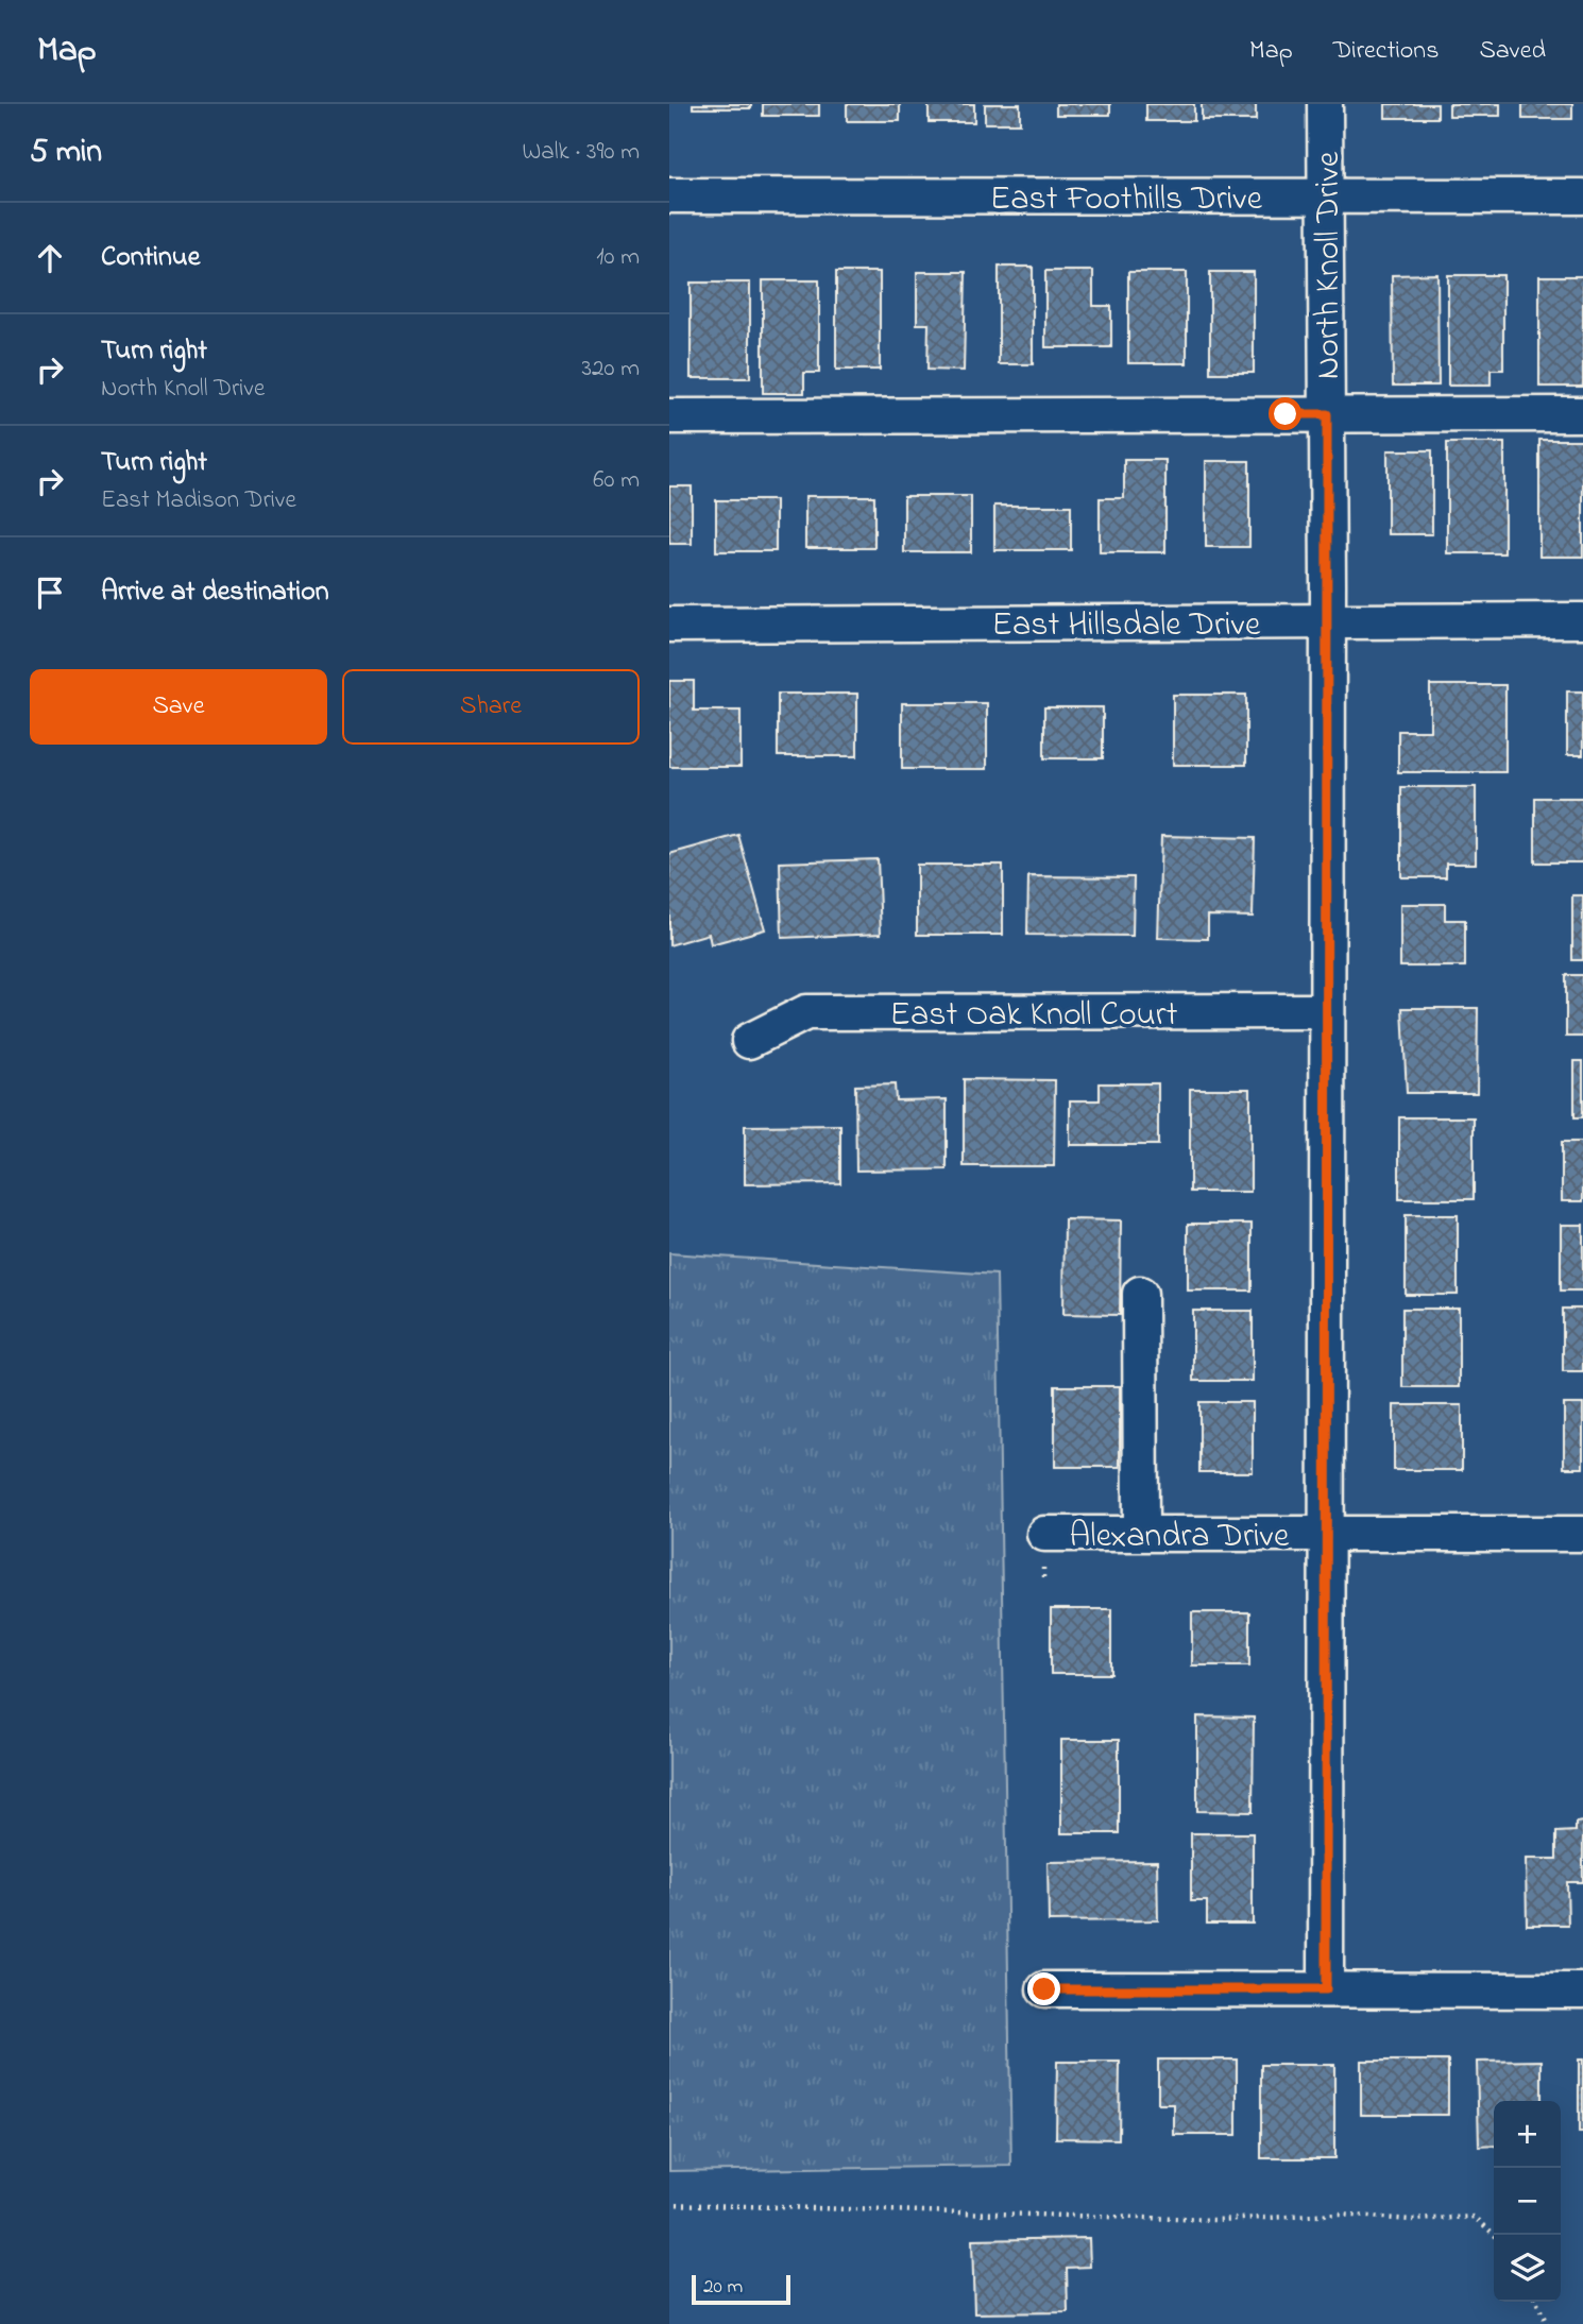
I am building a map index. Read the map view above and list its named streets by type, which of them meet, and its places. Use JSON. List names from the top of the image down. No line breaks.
{"streets":{"street":["East Foothills Drive","North Knoll Drive","East Hillsdale Drive","East Oak Knoll Court","Alexandra Drive"]},"crossings":[["East Foothills Drive","North Knoll Drive"],["North Knoll Drive","East Hillsdale Drive"],["North Knoll Drive","East Oak Knoll Court"],["North Knoll Drive","Alexandra Drive"]],"scale_bar":"20 m","page":{"header":"Map","nav":["Map","Directions","Saved"],"heading":["5 min","Walk · 390 m"],"list":[["Continue","10 m"],["Turn right","North Knoll Drive","320 m"],["Turn right","East Madison Drive","60 m"],"Arrive at destination"],"buttons":["Save","Share"],"map_buttons":["+","−"],"scale":"20 m"}}
